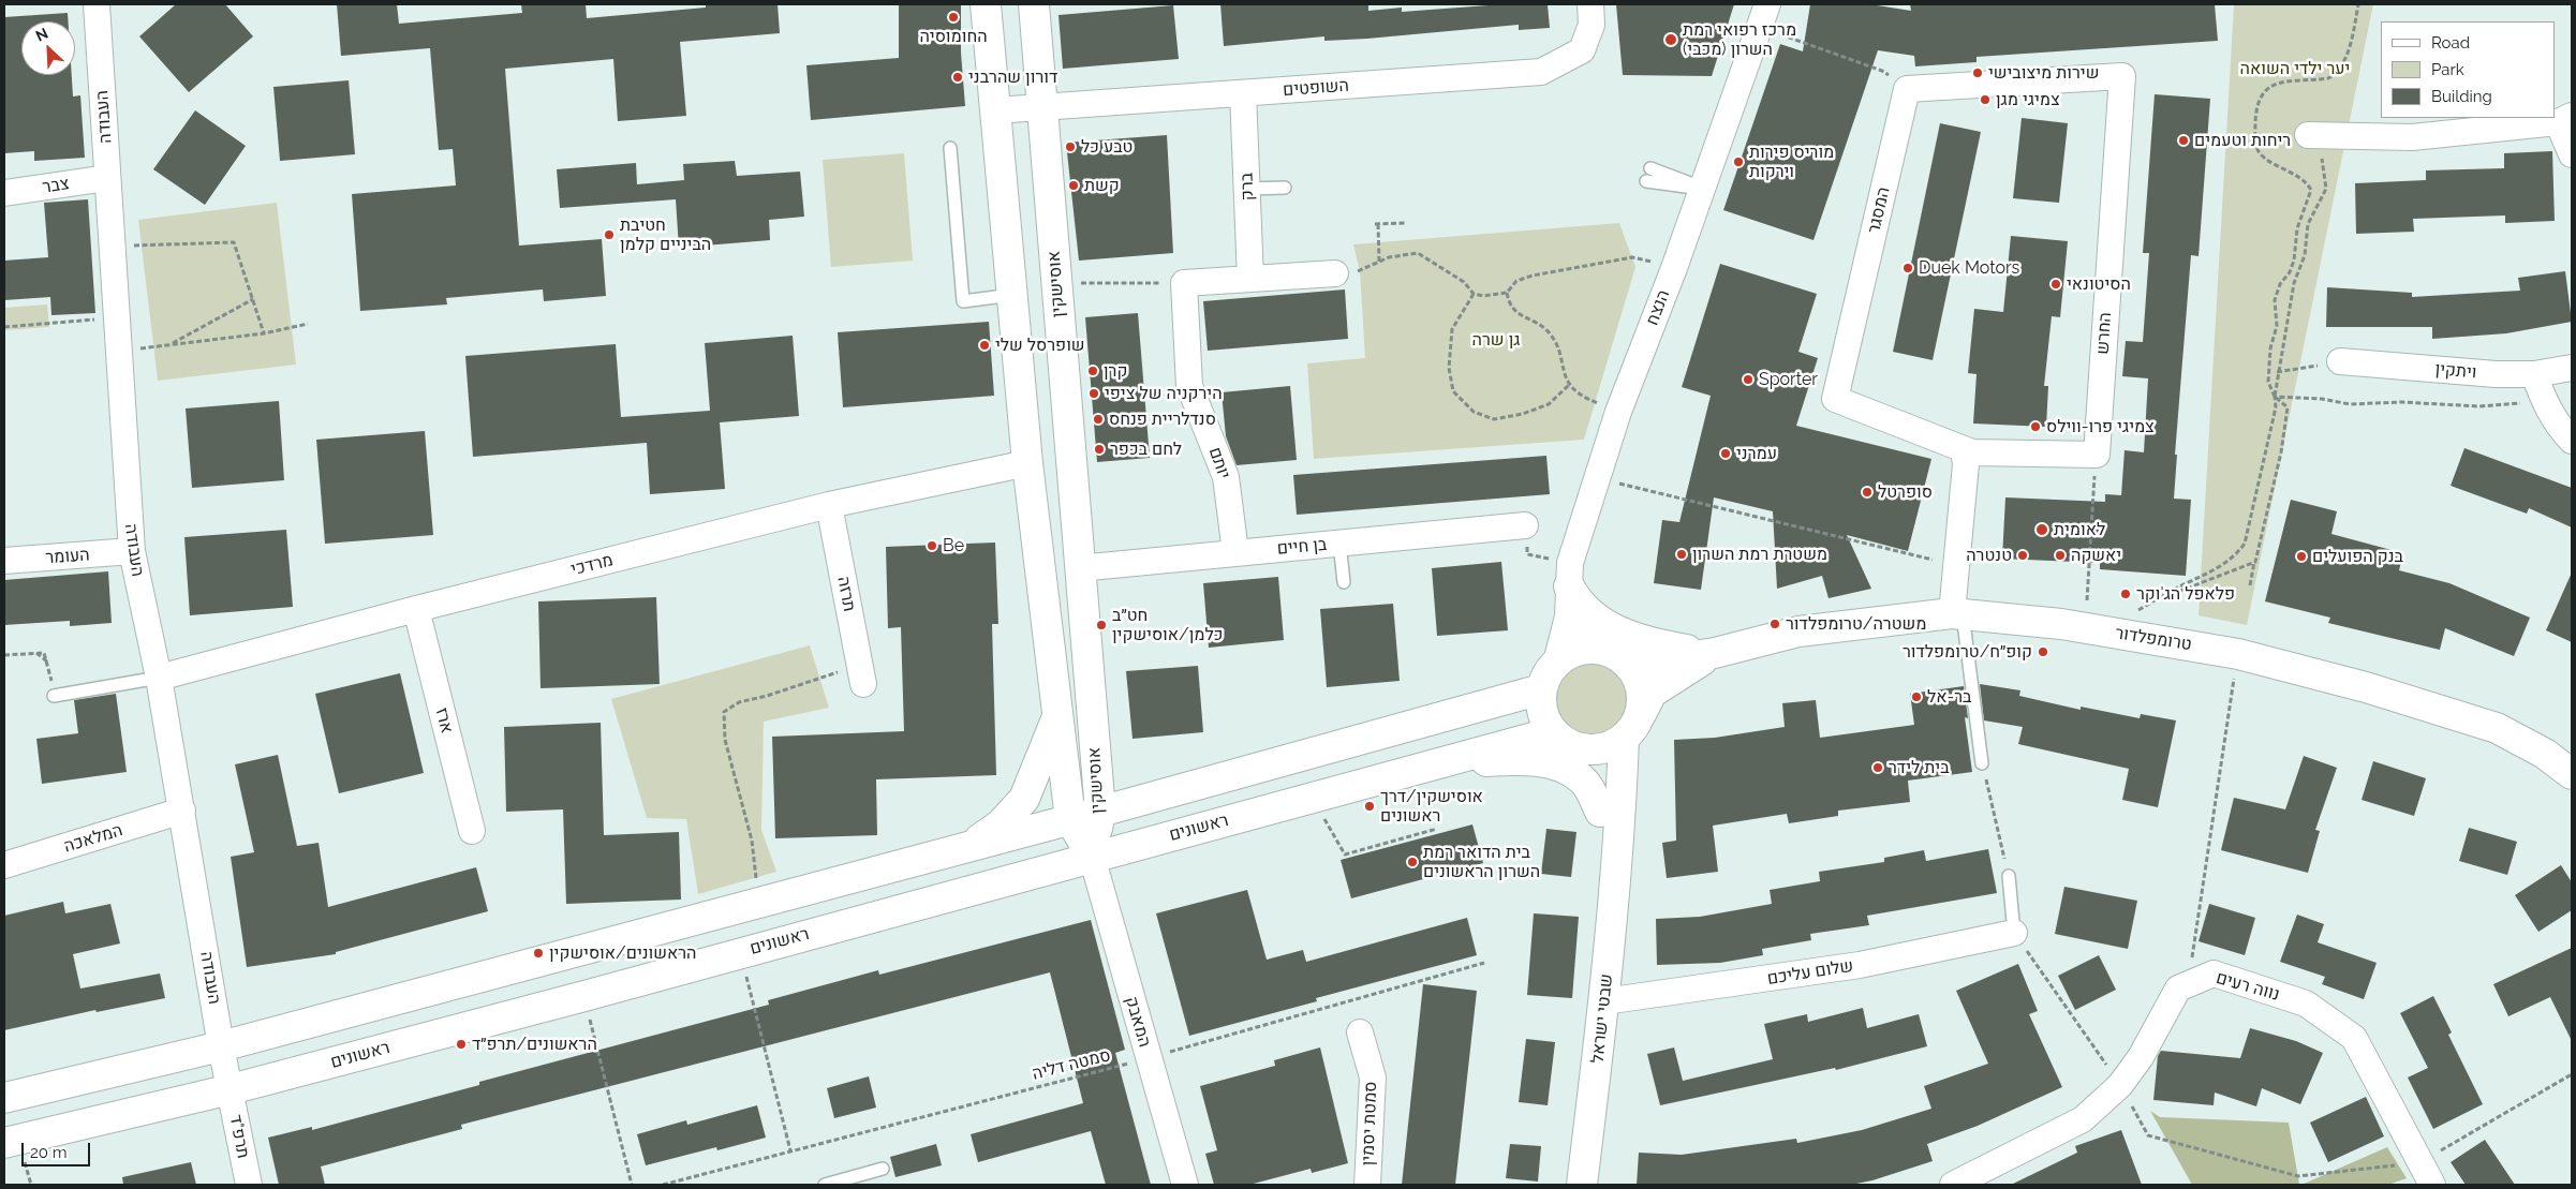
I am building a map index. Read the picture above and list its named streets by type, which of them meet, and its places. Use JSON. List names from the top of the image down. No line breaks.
{"streets":{"street":["השופטים","העבודה","צבר","ברק","המסגר","אוסישקין","הנצח","החרש","ויתקין","יותם","בן חיים","העומר","מרדכי","תרזה","טרומפלדור","ארז","ראשונים","המלאכה","שלום עליכם","נווה רעים","שבטי ישראל","המאבק","סמטת יסמין","תרפ\"ד"],"path":["סמטה דליה"]},"crossings":[["השופטים","ברק"],["השופטים","אוסישקין"],["העבודה","צבר"],["העבודה","העומר"],["העבודה","מרדכי"],["העבודה","ראשונים"],["העבודה","המלאכה"],["העבודה","תרפ\"ד"],["המסגר","החרש"],["אוסישקין","בן חיים"],["אוסישקין","מרדכי"],["אוסישקין","ראשונים"],["אוסישקין","המאבק"],["הנצח","טרומפלדור"],["הנצח","ראשונים"],["הנצח","שבטי ישראל"],["יותם","בן חיים"],["מרדכי","תרזה"],["מרדכי","ארז"],["טרומפלדור","ראשונים"],["טרומפלדור","שבטי ישראל"],["ראשונים","שבטי ישראל"],["ראשונים","המאבק"],["ראשונים","תרפ\"ד"],["שלום עליכם","שבטי ישראל"],["המאבק","סמטה דליה"]],"parks":["יער ילדי השואה","גן שרה"],"places":["החומוסיה","מרכז רפואי רמת השרון (מכבי)","שירות מיצובישי","דורון שהרבני","צמיגי מגן","ריחות וטעמים","טבע כל","מוריס פירות וירקות","קשת","חטיבת הביניים קלמן","Duek Motors","הסיטונאי","שופרסל שלי","קרן","Sporter","הירקניה של ציפי","סנדלריית פנחס","צמיגי פרו-ווילס","לחם בכפר","עמרני","סופרטל","לאומית","Be","משטרת רמת השרון","טנטרה","יאשקה","בנק הפועלים","פלאפל הג'וקר","משטרה/טרומפלדור","חט״ב כלמן/אוסישקין","קופ״ח/טרומפלדור","בר-אל","בית לידר","אוסישקין/דרך ראשונים","בית הדואר רמת השרון הראשונים","הראשונים/אוסישקין","הראשונים/תרפ״ד"],"legend":["Road","Park","Building"],"scale_bar":"20 m","north":"top left"}
